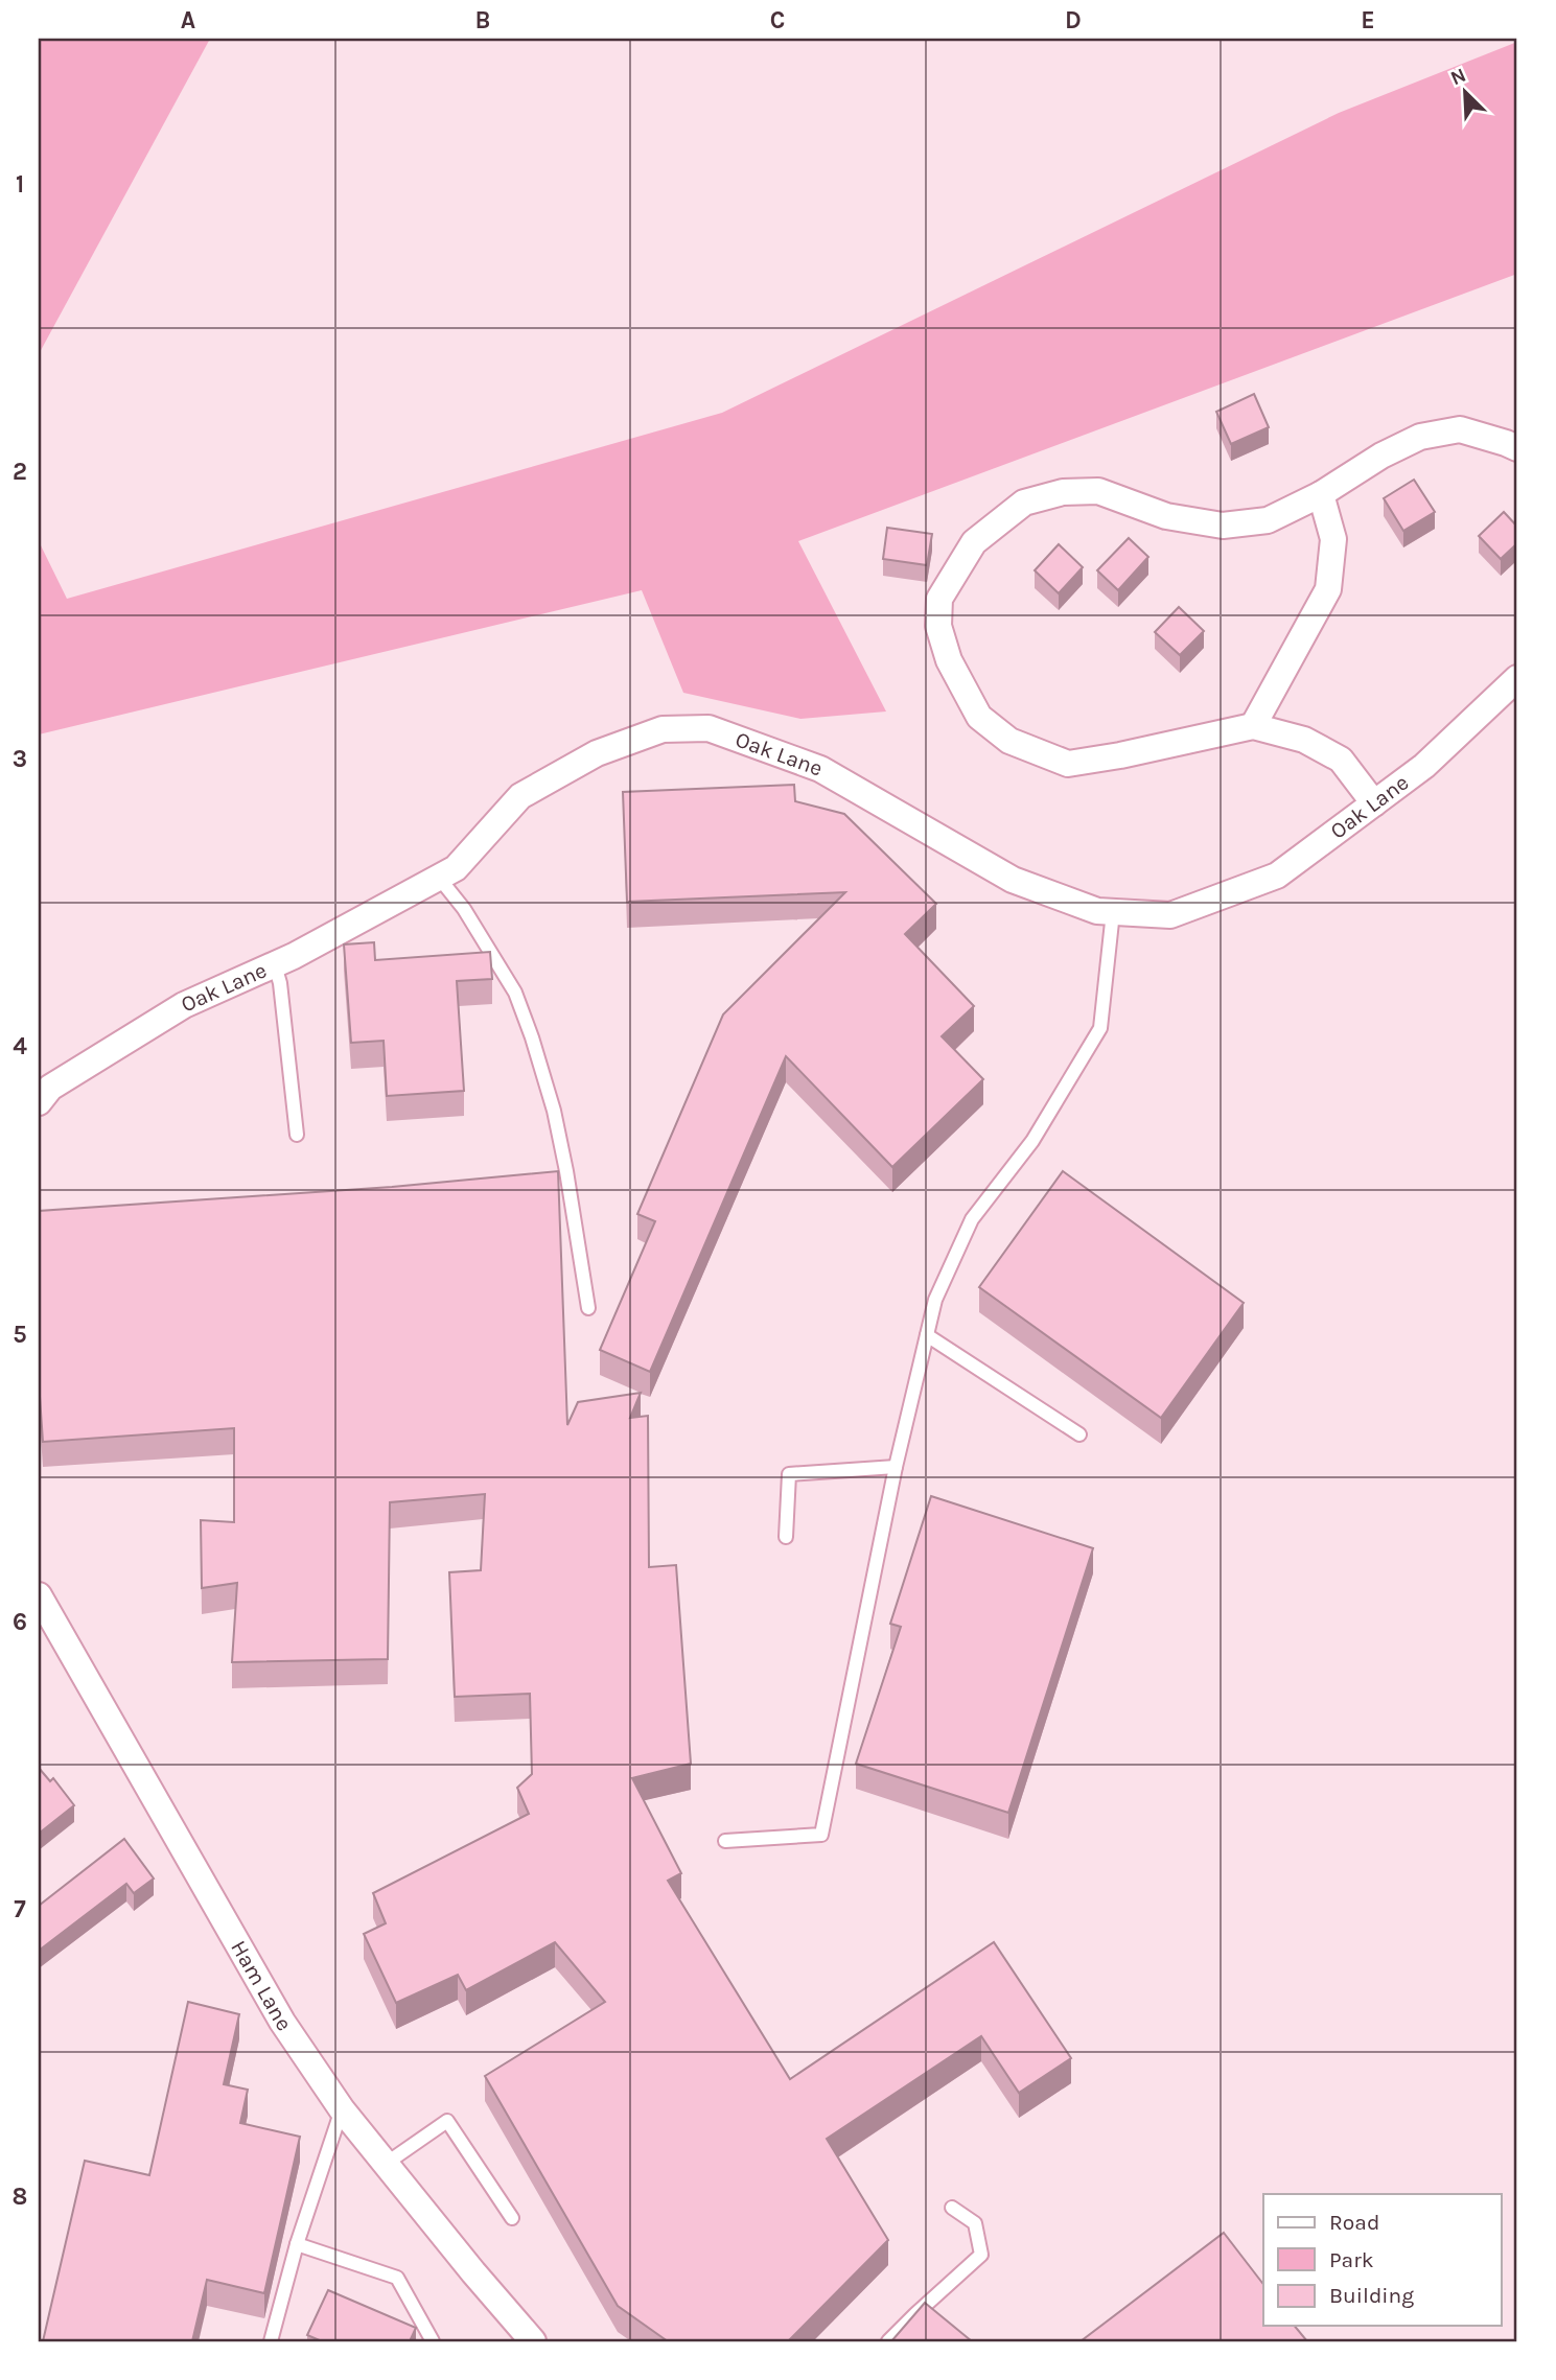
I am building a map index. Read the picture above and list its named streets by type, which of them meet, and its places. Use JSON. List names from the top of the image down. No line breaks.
{"streets":{"street":["Oak Lane","Ham Lane"]},"legend":["Road","Park","Building"],"north":"top left","grid":{"columns":["A","B","C","D","E"],"rows":["1","2","3","4","5","6","7","8"]}}
